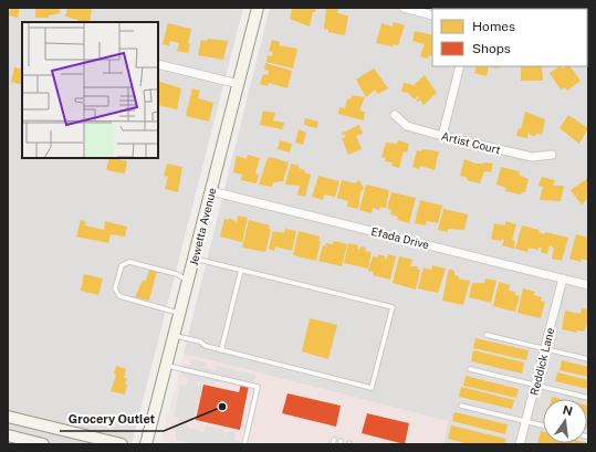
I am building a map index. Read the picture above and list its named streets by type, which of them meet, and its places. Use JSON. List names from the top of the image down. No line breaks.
{"streets":{"street":["Artist Court","Jewetta Avenue","Efada Drive","Reddick Lane"]},"crossings":[["Jewetta Avenue","Efada Drive"],["Efada Drive","Reddick Lane"]],"places":["Grocery Outlet"],"legend":["Homes","Shops"],"north":"top"}
